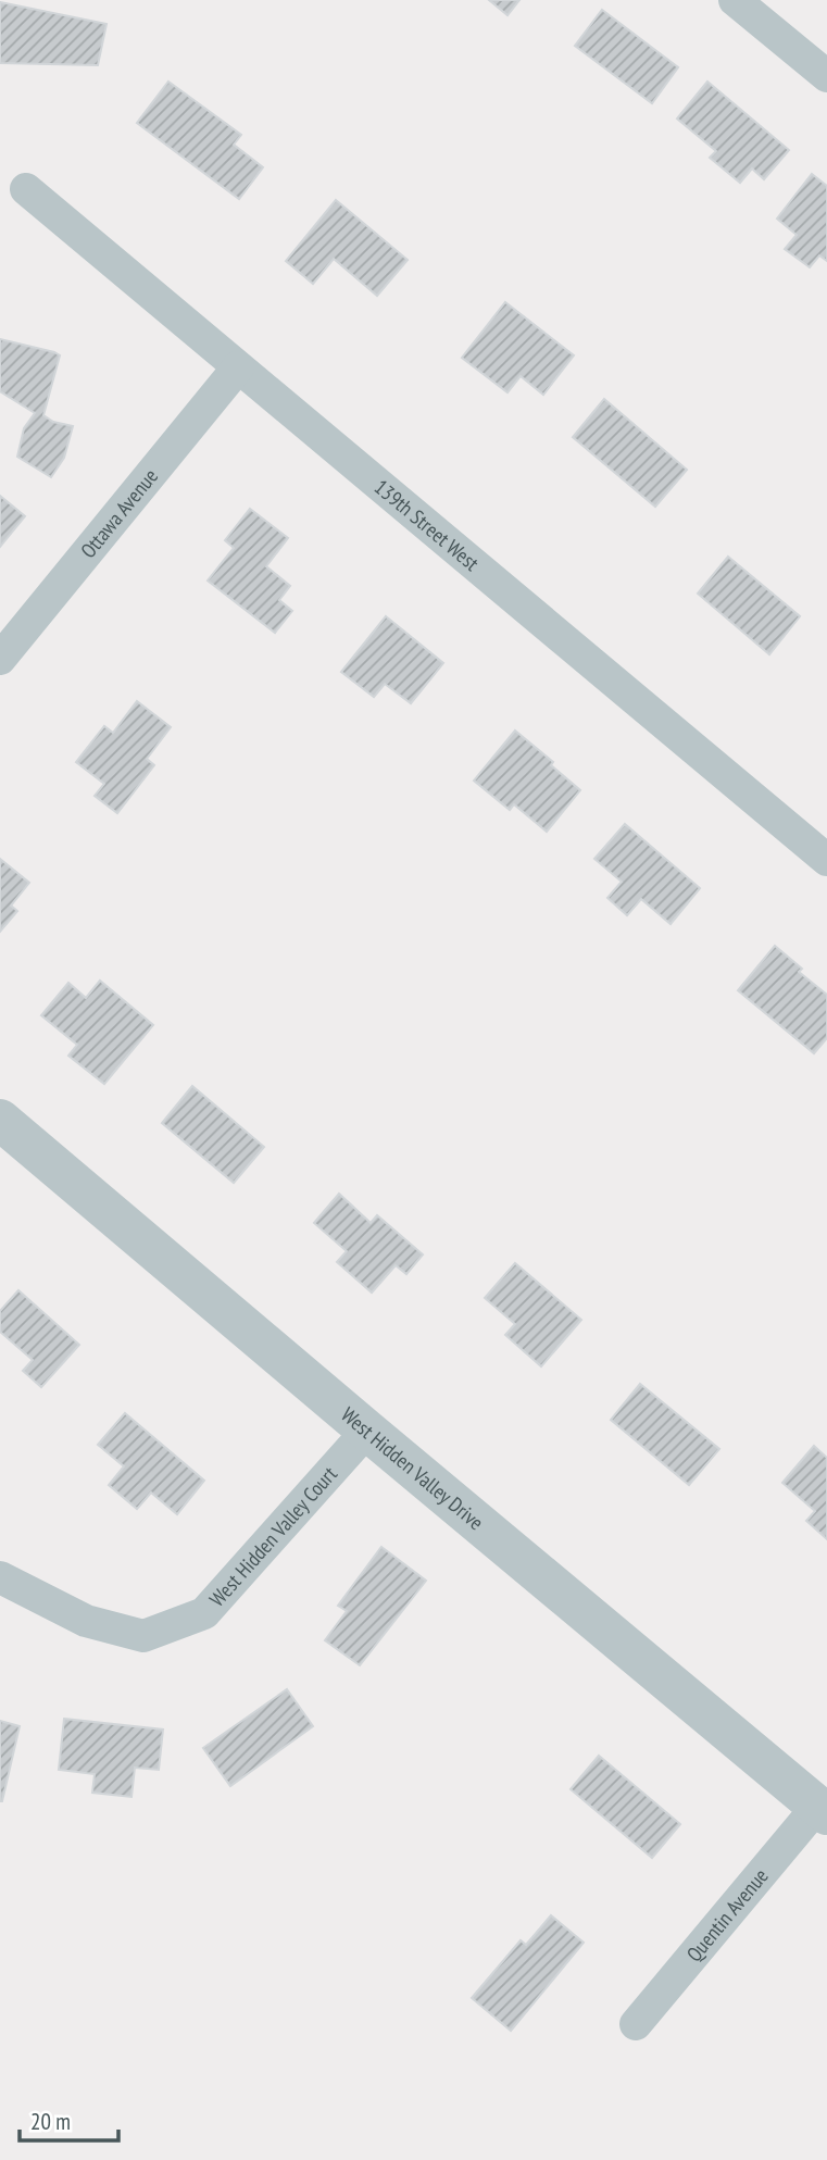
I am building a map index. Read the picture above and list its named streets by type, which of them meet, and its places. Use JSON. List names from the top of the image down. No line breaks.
{"streets":{"street":["Ottawa Avenue","139th Street West","West Hidden Valley Drive","West Hidden Valley Court","Quentin Avenue"]},"crossings":[["Ottawa Avenue","139th Street West"],["West Hidden Valley Drive","West Hidden Valley Court"],["West Hidden Valley Drive","Quentin Avenue"]],"scale_bar":"20 m"}
